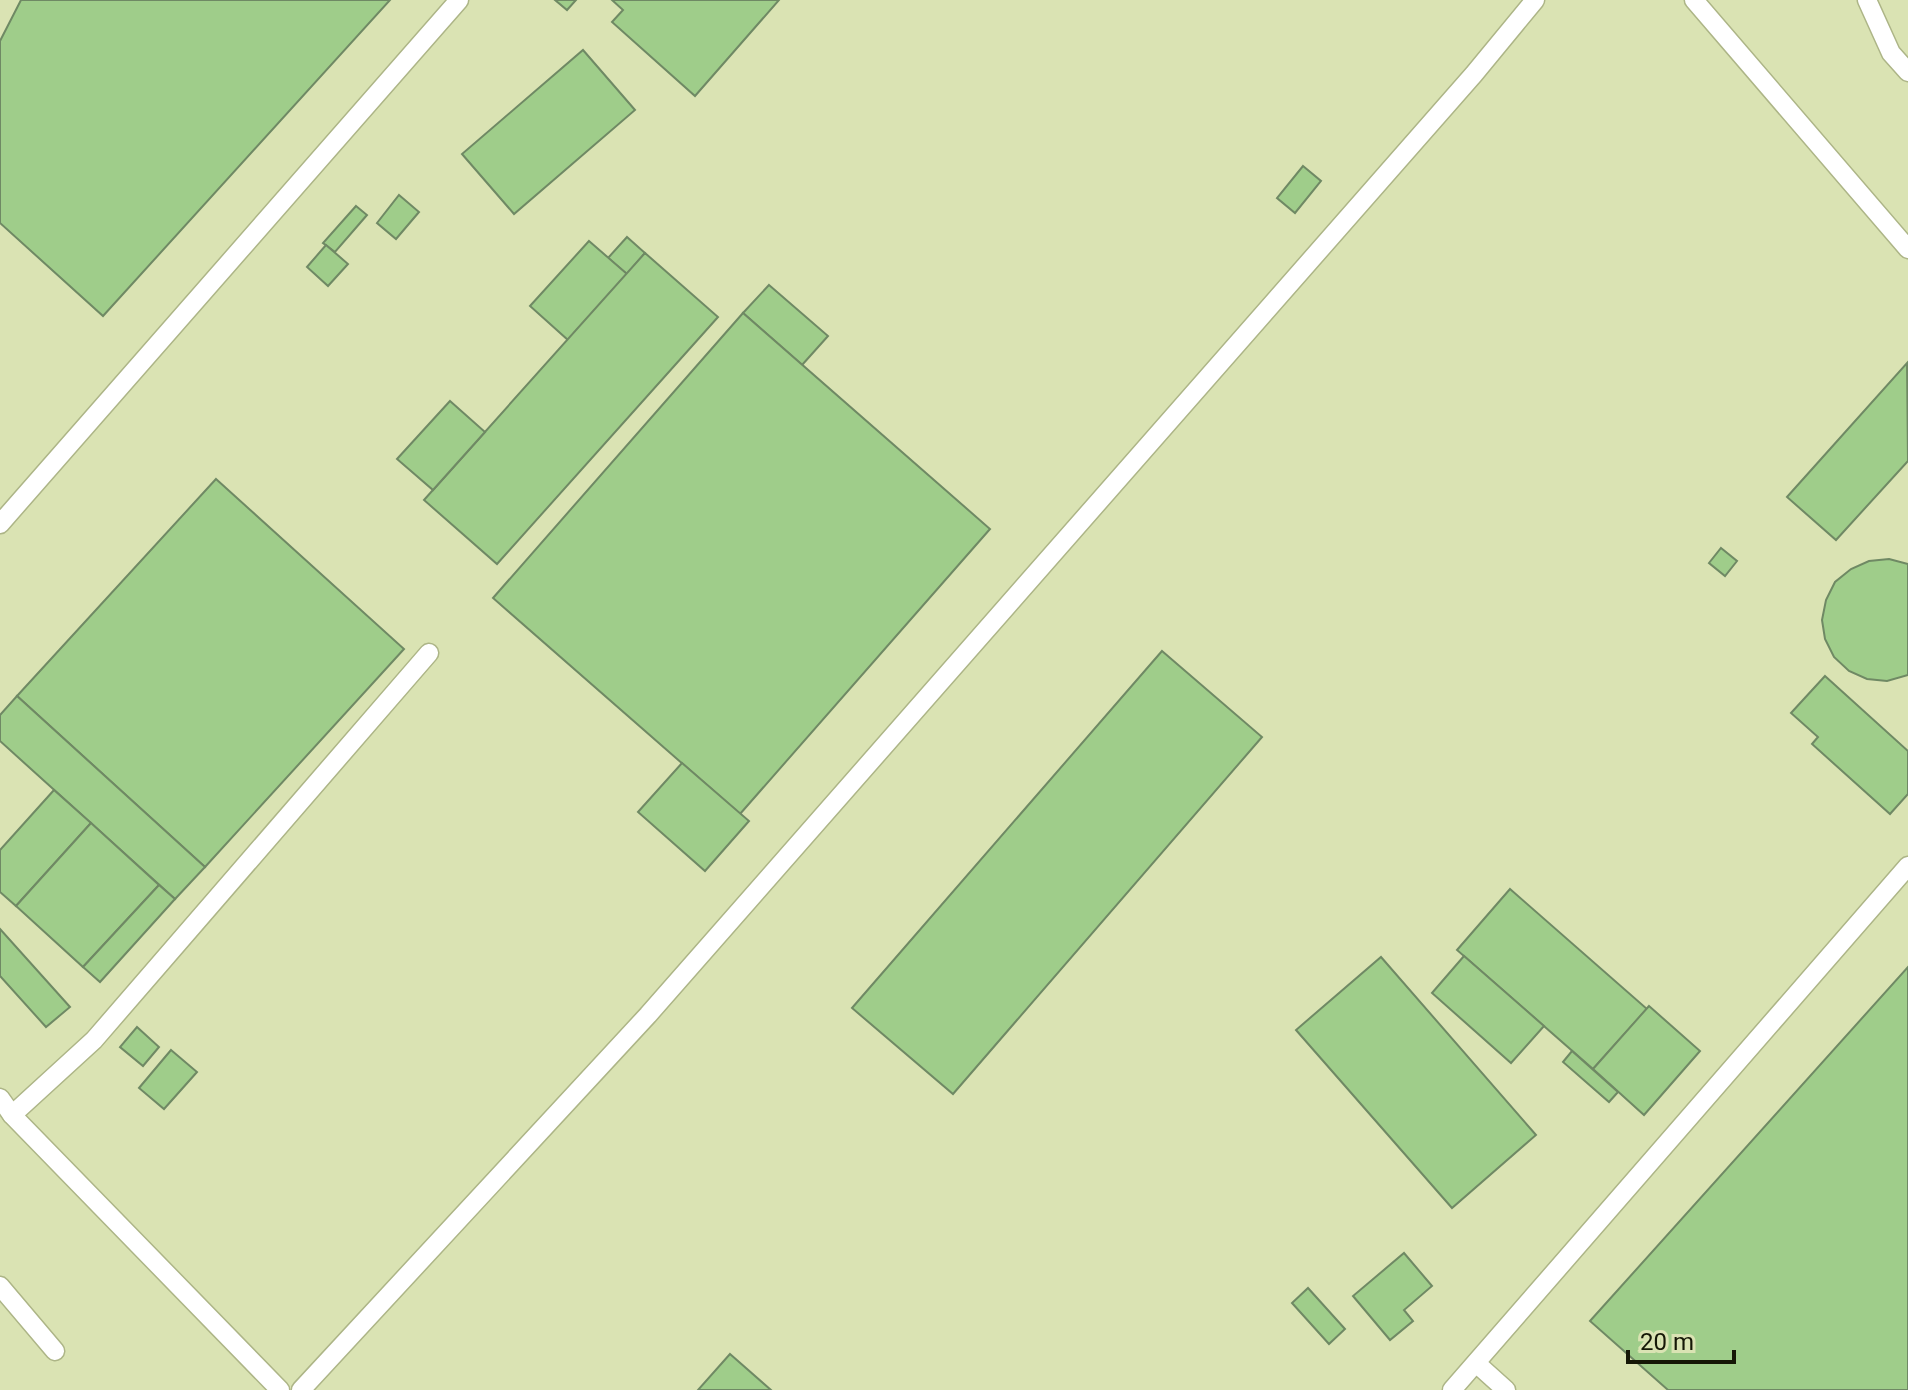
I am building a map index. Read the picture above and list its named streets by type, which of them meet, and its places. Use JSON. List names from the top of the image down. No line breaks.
{"scale_bar":"20 m"}
